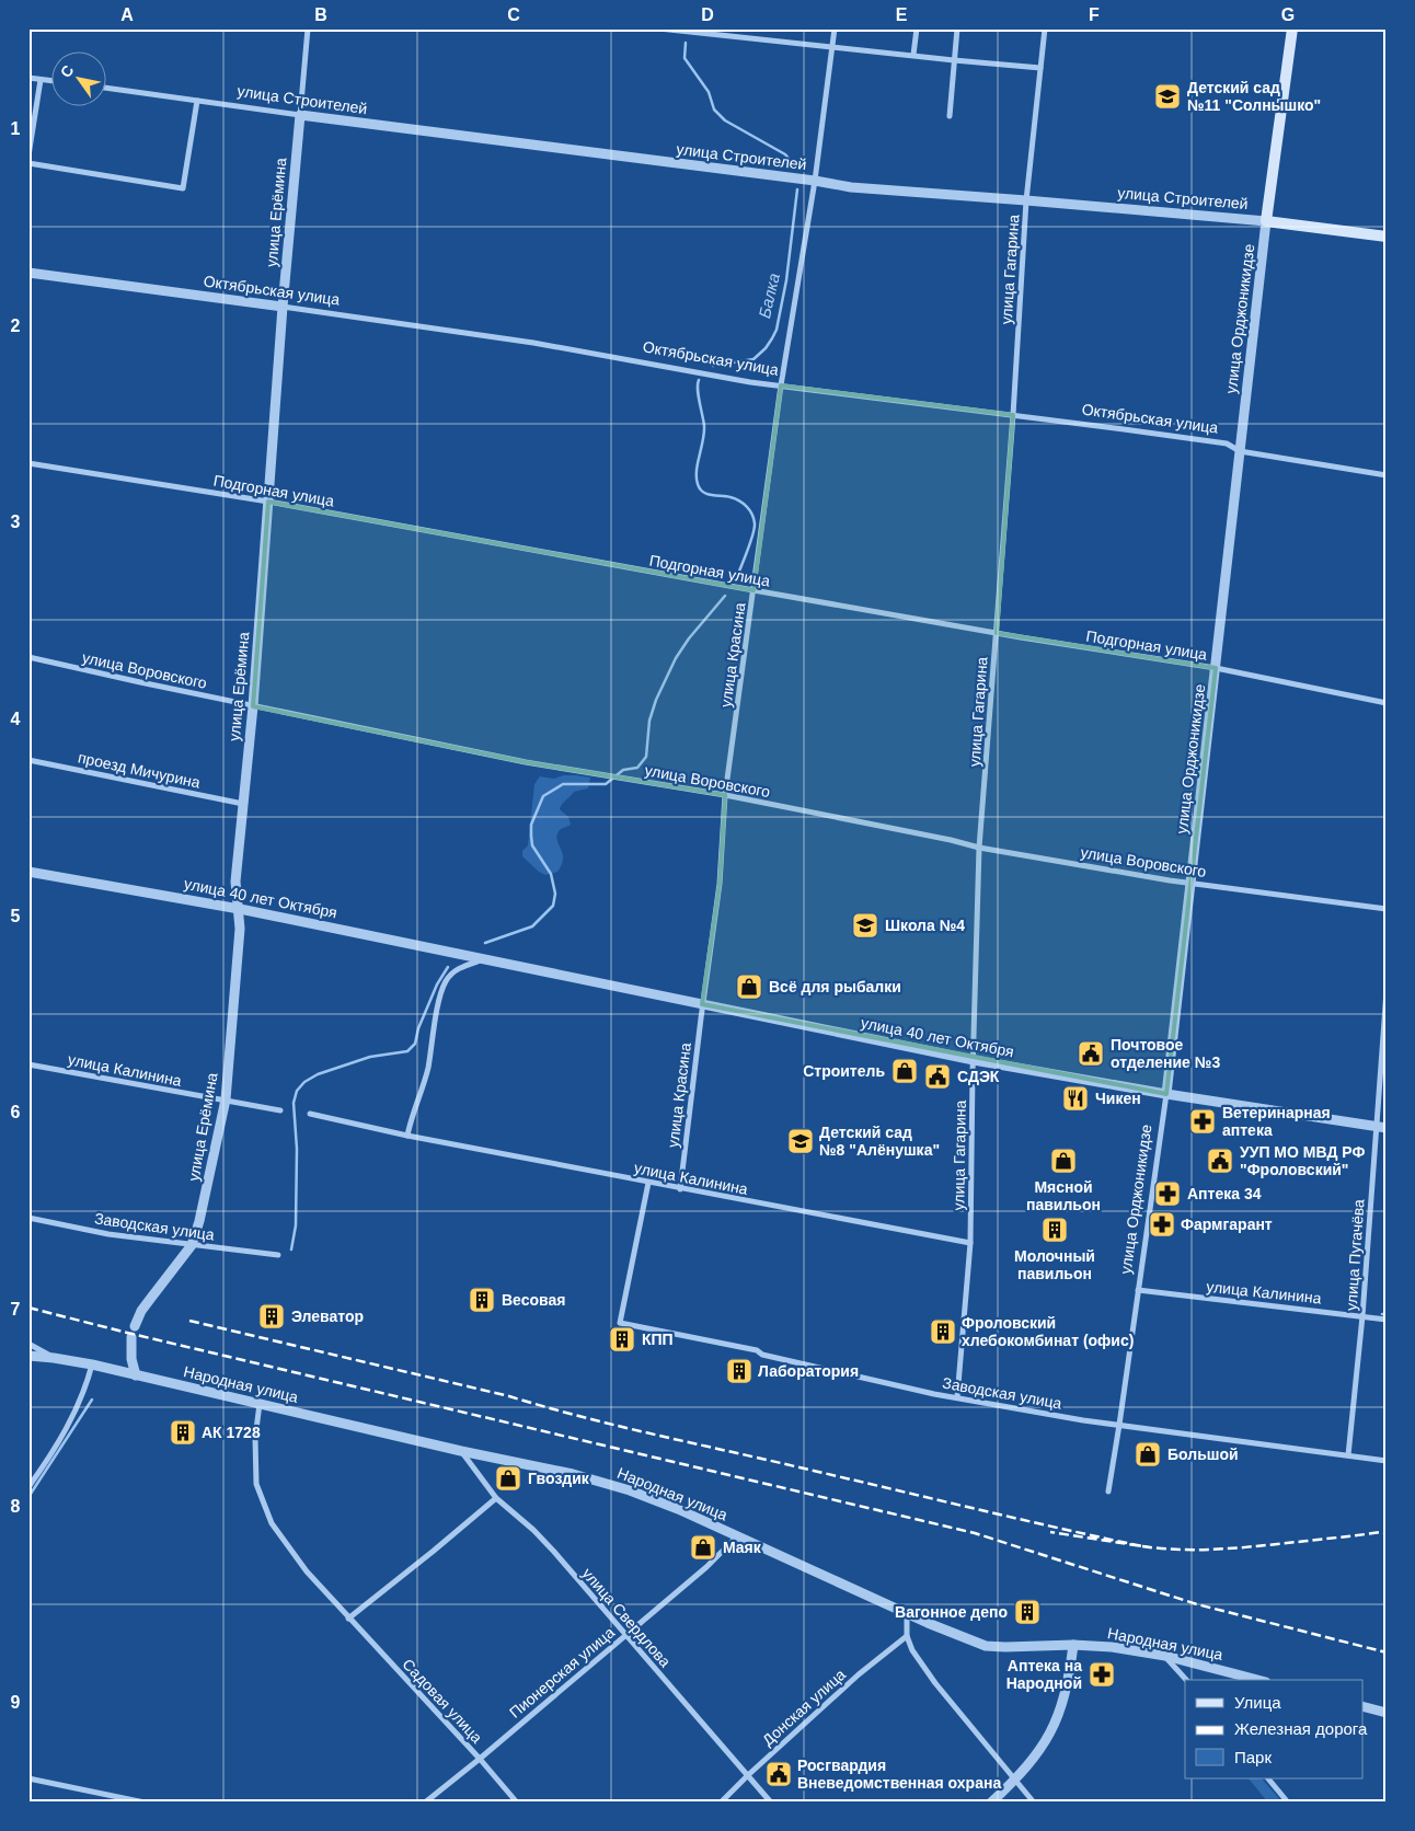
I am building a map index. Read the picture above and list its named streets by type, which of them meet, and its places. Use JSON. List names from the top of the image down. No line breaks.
{"streets":{"main road":["улица Строителей","улица Орджоникидзе"],"street":["улица Ерёмина","улица Гагарина","Октябрьская улица","Подгорная улица","улица Красина","улица Воровского","проезд Мичурина","улица 40 лет Октября","улица Калинина","Заводская улица","улица Пугачёва","Народная улица","улица Свердлова","Пионерская улица","Садовая улица","Донская улица"]},"crossings":[["улица Строителей","улица Ерёмина"],["улица Строителей","улица Гагарина"],["улица Строителей","улица Орджоникидзе"],["улица Строителей","улица Красина"],["улица Ерёмина","Октябрьская улица"],["улица Ерёмина","Подгорная улица"],["улица Ерёмина","улица Воровского"],["улица Ерёмина","проезд Мичурина"],["улица Ерёмина","улица 40 лет Октября"],["улица Ерёмина","улица Калинина"],["улица Ерёмина","Заводская улица"],["улица Гагарина","Октябрьская улица"],["улица Гагарина","Подгорная улица"],["улица Гагарина","улица Воровского"],["улица Гагарина","улица 40 лет Октября"],["улица Гагарина","улица Калинина"],["улица Гагарина","Заводская улица"],["Октябрьская улица","улица Орджоникидзе"],["Октябрьская улица","улица Красина"],["улица Орджоникидзе","Подгорная улица"],["улица Орджоникидзе","улица Воровского"],["улица Орджоникидзе","улица 40 лет Октября"],["улица Орджоникидзе","улица Калинина"],["улица Орджоникидзе","Заводская улица"],["Подгорная улица","улица Красина"],["улица Красина","улица Воровского"],["улица Красина","улица 40 лет Октября"],["улица Красина","улица Калинина"],["улица 40 лет Октября","улица Пугачёва"],["улица Калинина","Заводская улица"],["улица Калинина","улица Пугачёва"],["Заводская улица","улица Пугачёва"],["Народная улица","улица Свердлова"],["Народная улица","Пионерская улица"],["Народная улица","Садовая улица"],["улица Свердлова","Пионерская улица"],["улица Свердлова","Донская улица"],["Пионерская улица","Садовая улица"]],"water":["Балка"],"places":{"school or university":["Детский сад №11 \"Солнышко\"","Школа №4","Детский сад №8 \"Алёнушка\""],"shop":["Всё для рыбалки","Строитель","Мясной павильон","Большой","Гвоздик","Маяк"],"public building":["Почтовое отделение №3","СДЭК","УУП МО МВД РФ \"Фроловский\"","Росгвардия Вневедомственная охрана"],"restaurant":["Чикен"],"pharmacy":["Ветеринарная аптека","Аптека 34","Фармгарант","Аптека на Народной"],"building":["Молочный павильон","Весовая","Элеватор","Фроловский хлебокомбинат (офис)","КПП","Лаборатория","АК 1728","Вагонное депо"]},"legend":["Улица","Железная дорога","Парк"],"north":"top left","grid":{"columns":["A","B","C","D","E","F","G"],"rows":["1","2","3","4","5","6","7","8","9"]}}
